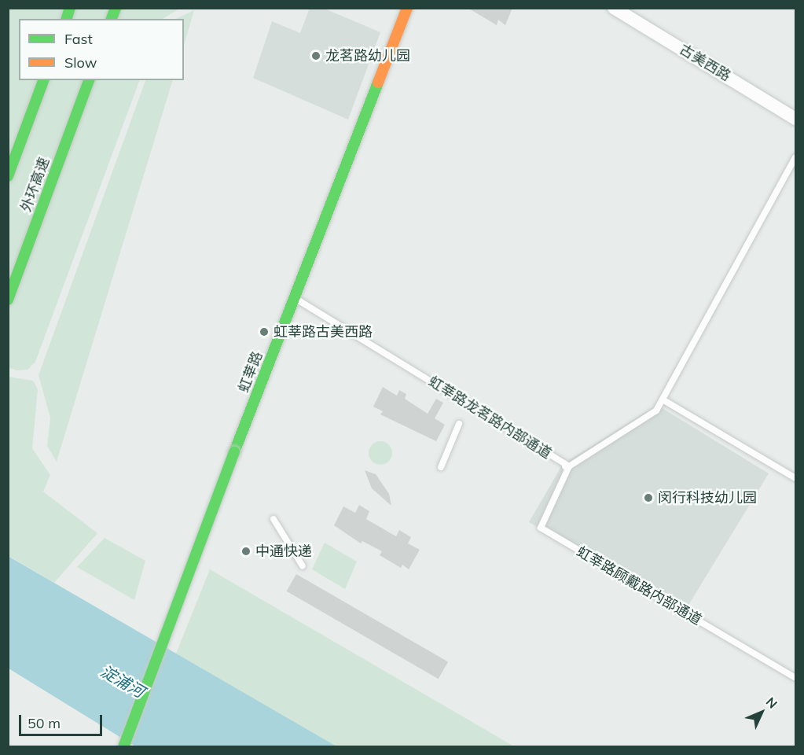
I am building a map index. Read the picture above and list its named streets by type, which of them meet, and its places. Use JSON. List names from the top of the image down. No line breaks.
{"streets":{"main road":["外环高速","虹莘路"],"street":["古美西路"],"lane":["虹莘路龙茗路内部通道","虹莘路顾戴路内部通道"]},"crossings":[["虹莘路","虹莘路龙茗路内部通道"],["虹莘路龙茗路内部通道","虹莘路顾戴路内部通道"]],"water":["淀浦河"],"places":["龙茗路幼儿园","虹莘路古美西路","闵行科技幼儿园","中通快递"],"legend":["Fast","Slow"],"scale_bar":"50 m","north":"top right"}
